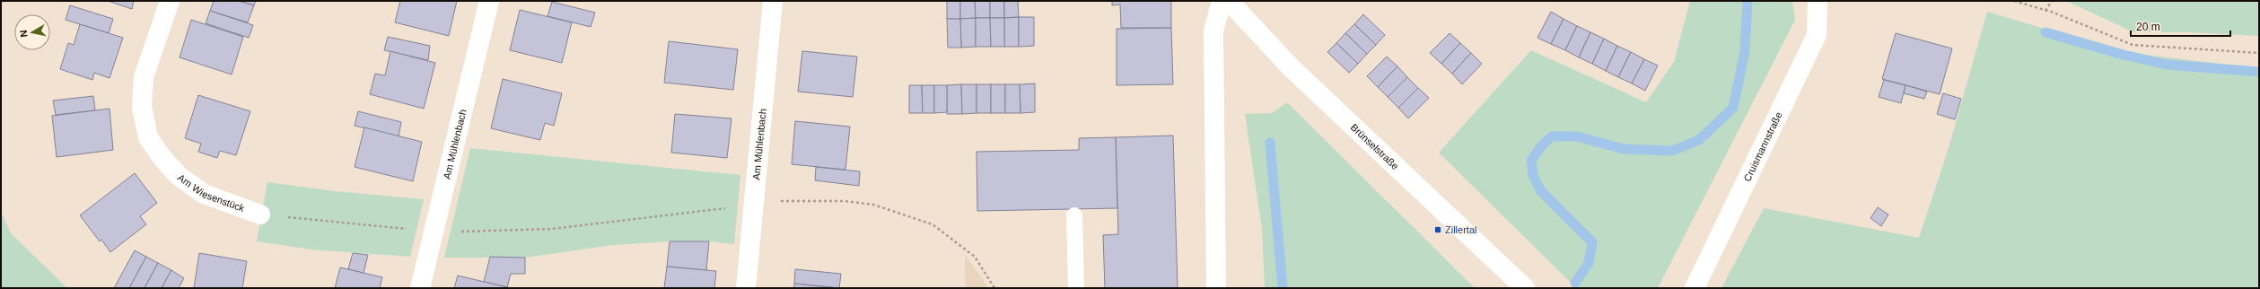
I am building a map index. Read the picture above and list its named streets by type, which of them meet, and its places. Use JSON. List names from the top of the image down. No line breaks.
{"streets":{"street":["Am Mühlenbach","Cruismannstraße","Brünselstraße","Am Wiesenstück"]},"places":{"transit":["Zillertal"]},"scale_bar":"20 m","north":"left"}
